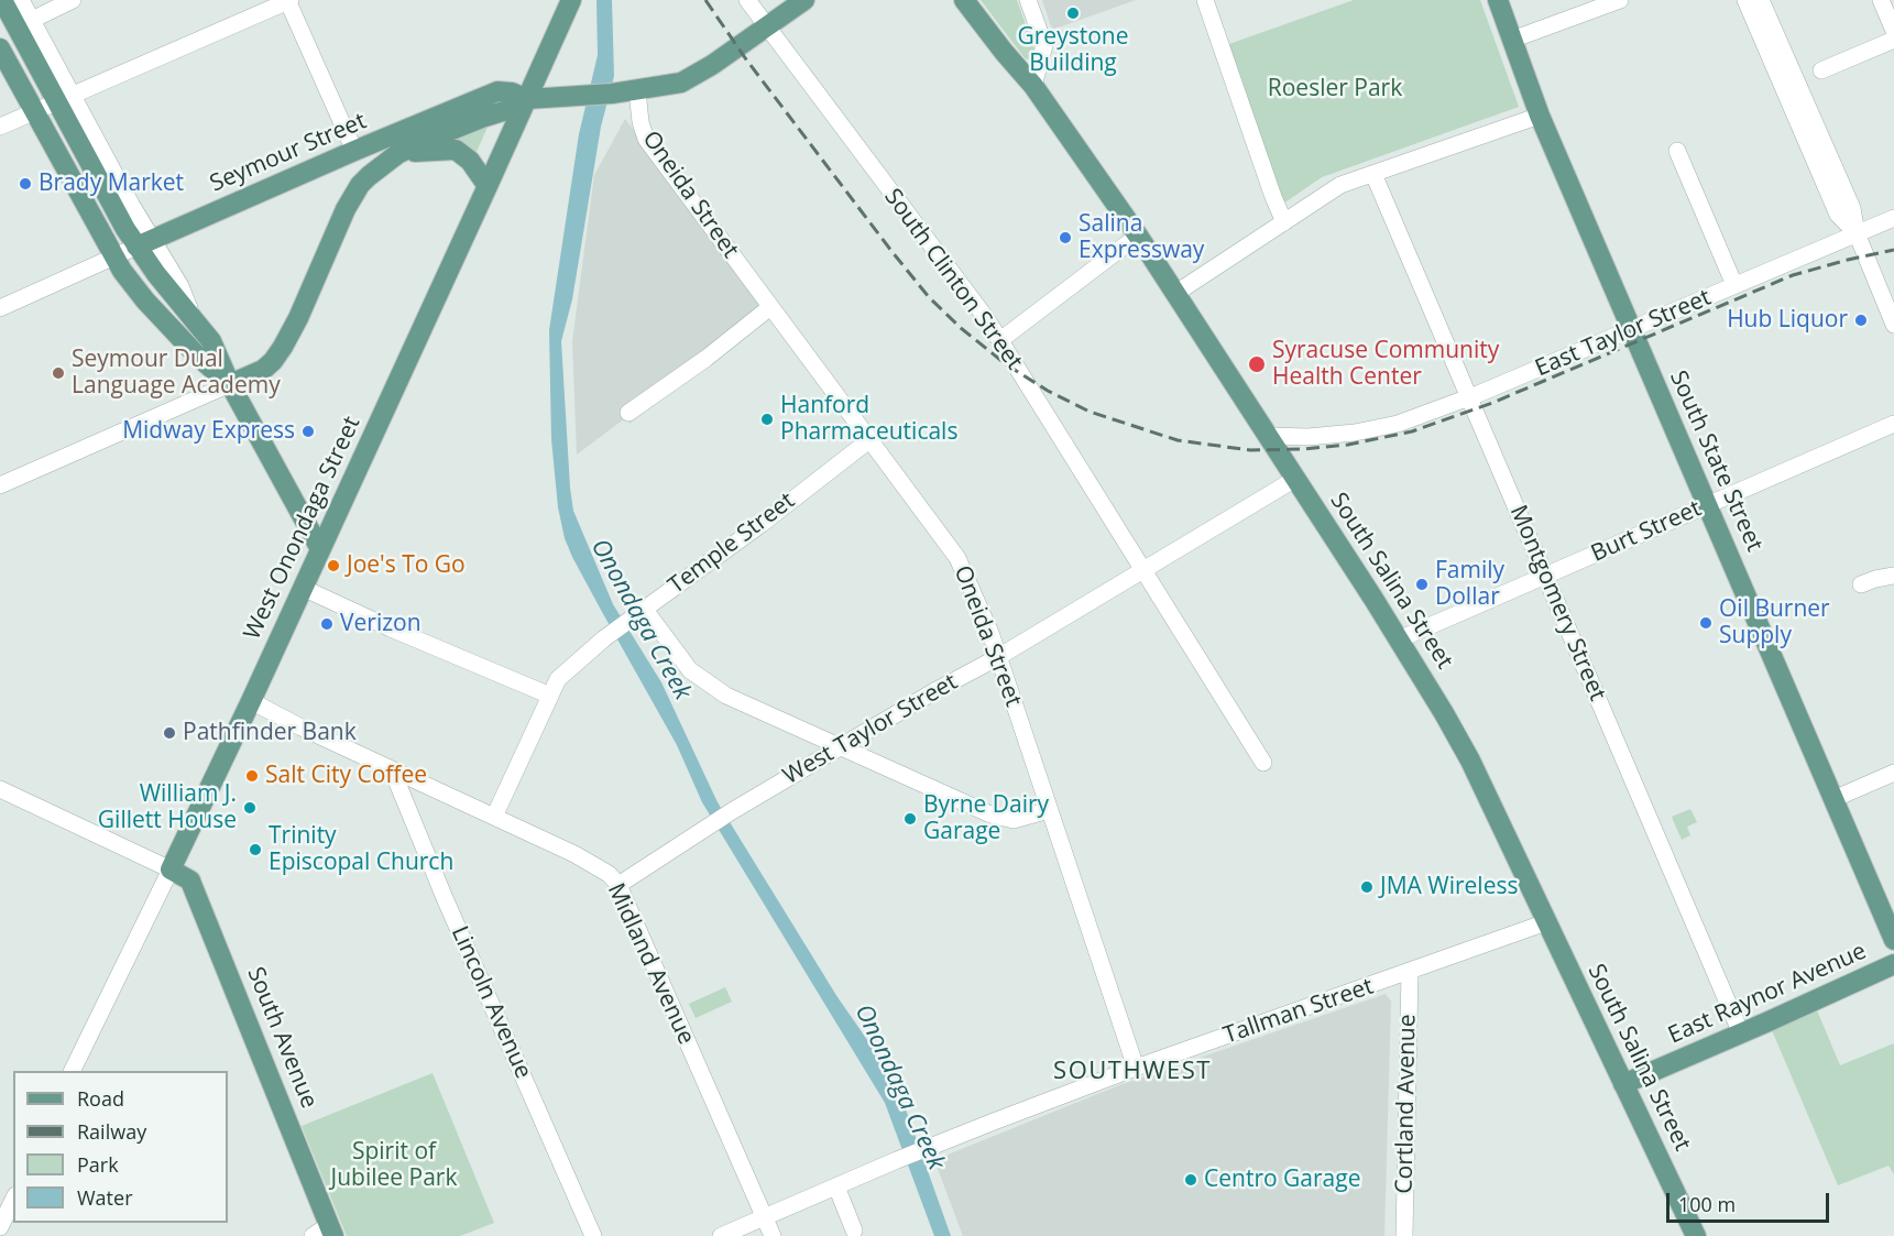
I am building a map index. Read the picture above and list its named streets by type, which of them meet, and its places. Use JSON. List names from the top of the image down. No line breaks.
{"streets":{"main road":["Seymour Street","South State Street","West Onondaga Street","South Salina Street","East Raynor Avenue","South Avenue"],"street":["Oneida Street","South Clinton Street","East Taylor Street","Burt Street","Temple Street","Montgomery Street","West Taylor Street","Midland Avenue","Lincoln Avenue","Tallman Street","Cortland Avenue"]},"crossings":[["Seymour Street","West Onondaga Street"],["Oneida Street","Temple Street"],["Oneida Street","West Taylor Street"],["Oneida Street","Tallman Street"],["South Clinton Street","West Taylor Street"],["East Taylor Street","South State Street"],["East Taylor Street","South Salina Street"],["East Taylor Street","Montgomery Street"],["South State Street","Burt Street"],["West Onondaga Street","Midland Avenue"],["West Onondaga Street","South Avenue"],["Burt Street","South Salina Street"],["Burt Street","Montgomery Street"],["Temple Street","Midland Avenue"],["South Salina Street","West Taylor Street"],["South Salina Street","East Raynor Avenue"],["South Salina Street","Tallman Street"],["Montgomery Street","East Raynor Avenue"],["West Taylor Street","Midland Avenue"],["Midland Avenue","Lincoln Avenue"],["Midland Avenue","Tallman Street"],["Tallman Street","Cortland Avenue"]],"districts":["SOUTHWEST"],"water":["Onondaga Creek"],"parks":["Roesler Park","Spirit of Jubilee Park"],"places":["Greystone Building","Brady Market","Salina Expressway","Hub Liquor","Syracuse Community Health Center","Seymour Dual Language Academy","Hanford Pharmaceuticals","Midway Express","Joe's To Go","Family Dollar","Oil Burner Supply","Verizon","Pathfinder Bank","Salt City Coffee","William J. Gillett House","Byrne Dairy Garage","Trinity Episcopal Church","JMA Wireless","Centro Garage"],"legend":["Road","Railway","Park","Water"],"scale_bar":"100 m"}
